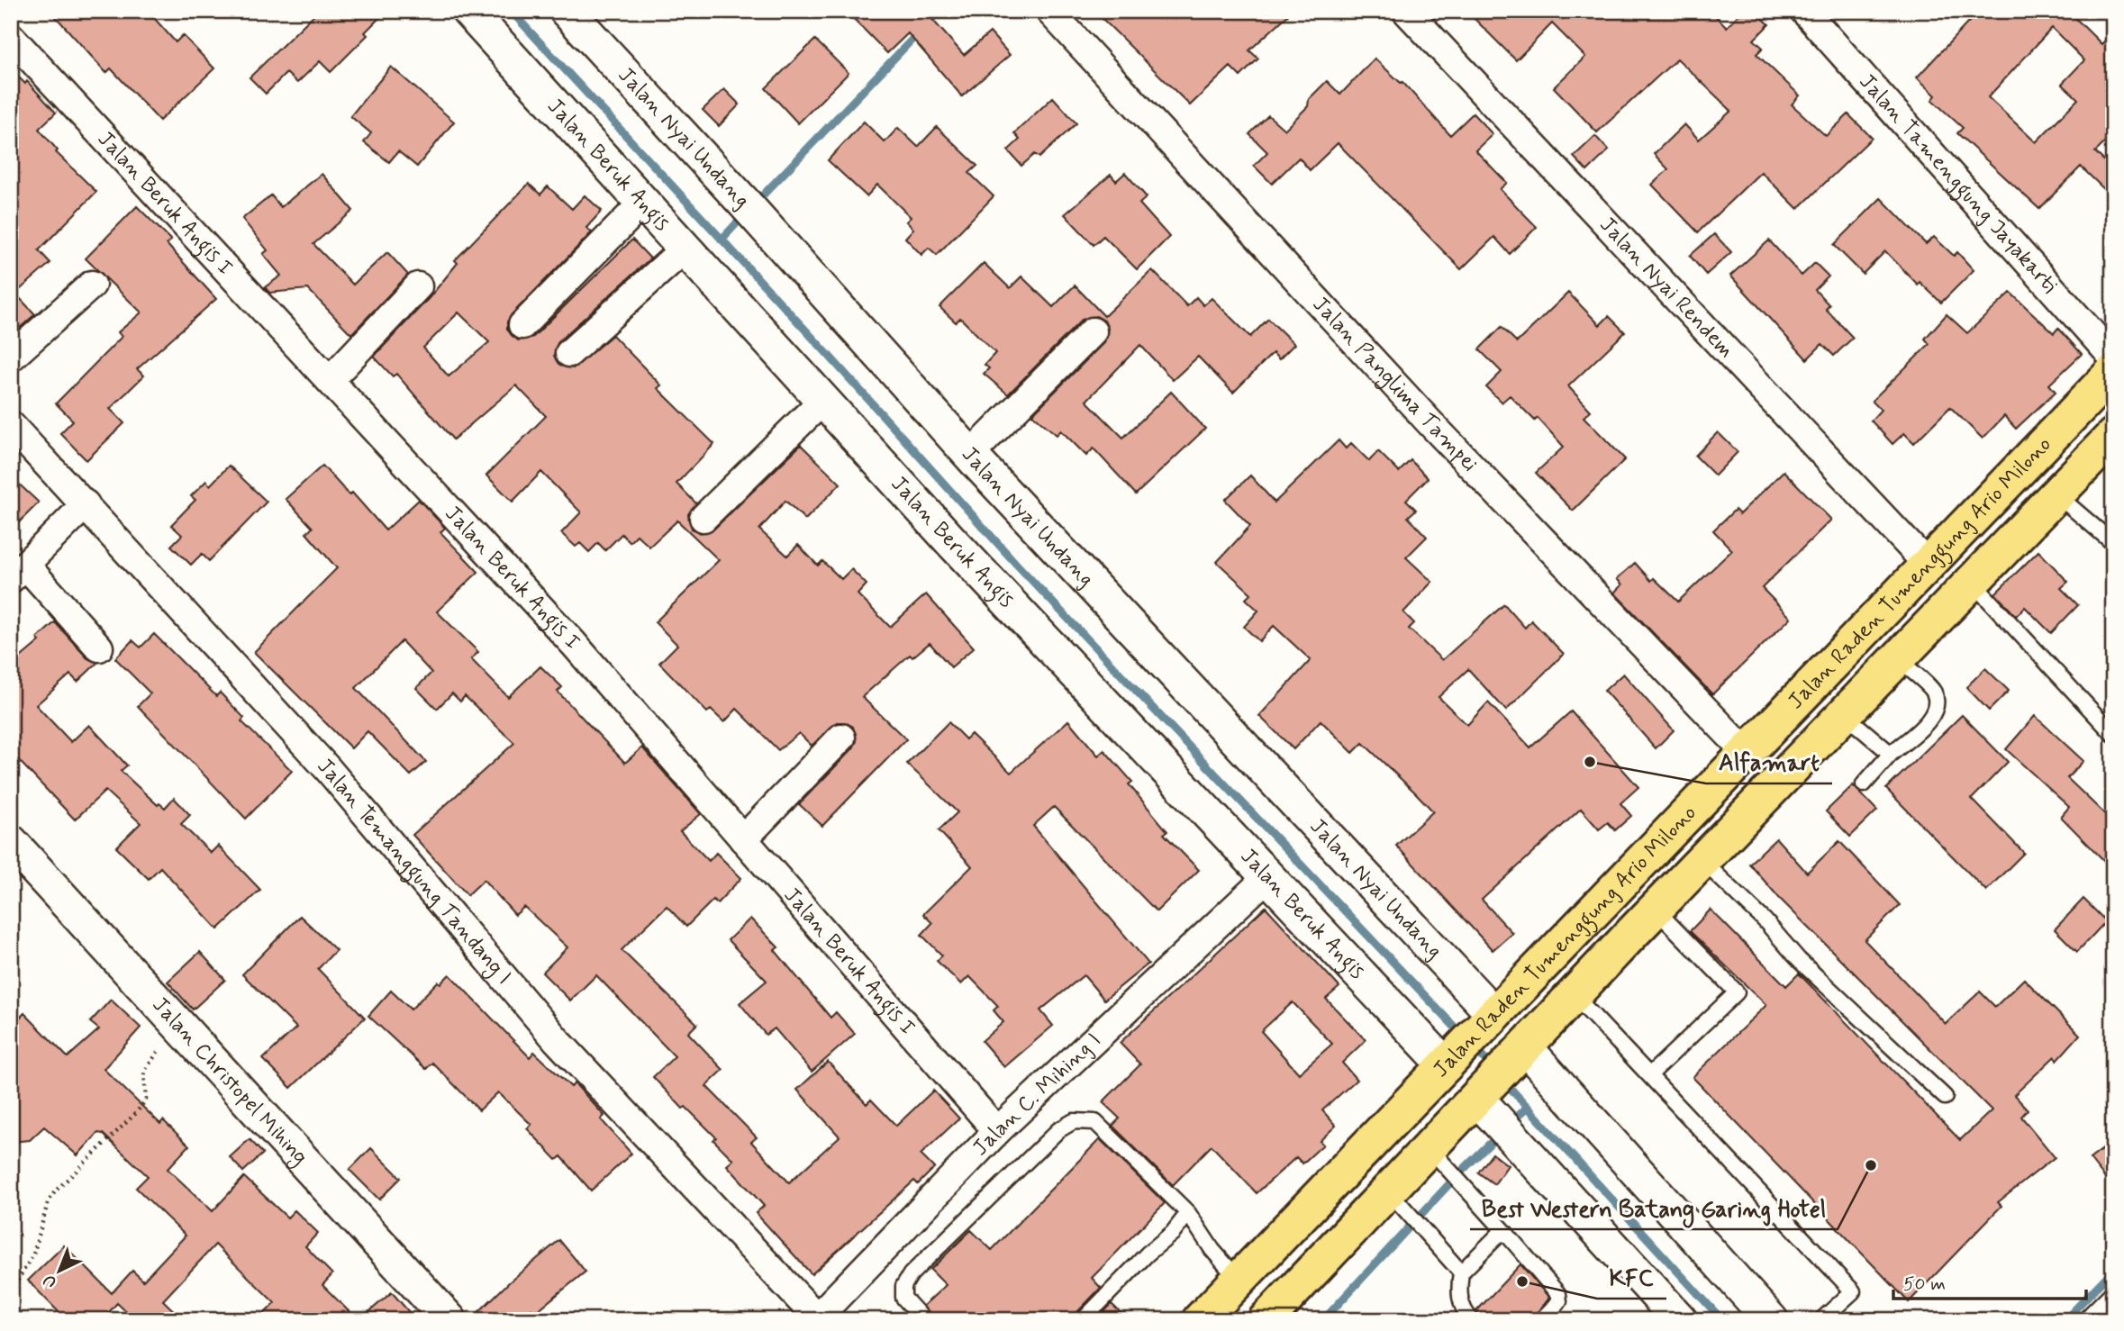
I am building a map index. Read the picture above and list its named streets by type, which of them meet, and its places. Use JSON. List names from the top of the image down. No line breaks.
{"streets":{"highway":["Jalan Raden Tumenggung Ario Milono"],"street":["Jalan Nyai Undang","Jalan Beruk Angis","Jalan Tamenggung Jayakarti","Jalan Beruk Angis I","Jalan Nyai Rendem","Jalan Panglima Tampei","Jalan Temanggung Tandang I","Jalan Christopel Mihing","Jalan C. Mihing I"]},"crossings":[["Jalan Nyai Undang","Jalan Raden Tumenggung Ario Milono"],["Jalan Beruk Angis","Jalan Raden Tumenggung Ario Milono"],["Jalan Beruk Angis","Jalan C. Mihing I"],["Jalan Beruk Angis I","Jalan C. Mihing I"],["Jalan Nyai Rendem","Jalan Raden Tumenggung Ario Milono"],["Jalan Panglima Tampei","Jalan Raden Tumenggung Ario Milono"],["Jalan Temanggung Tandang I","Jalan C. Mihing I"]],"places":["Alfamart","Best Western Batang Garing Hotel","KFC"],"scale_bar":"50 m","north":"bottom left"}
